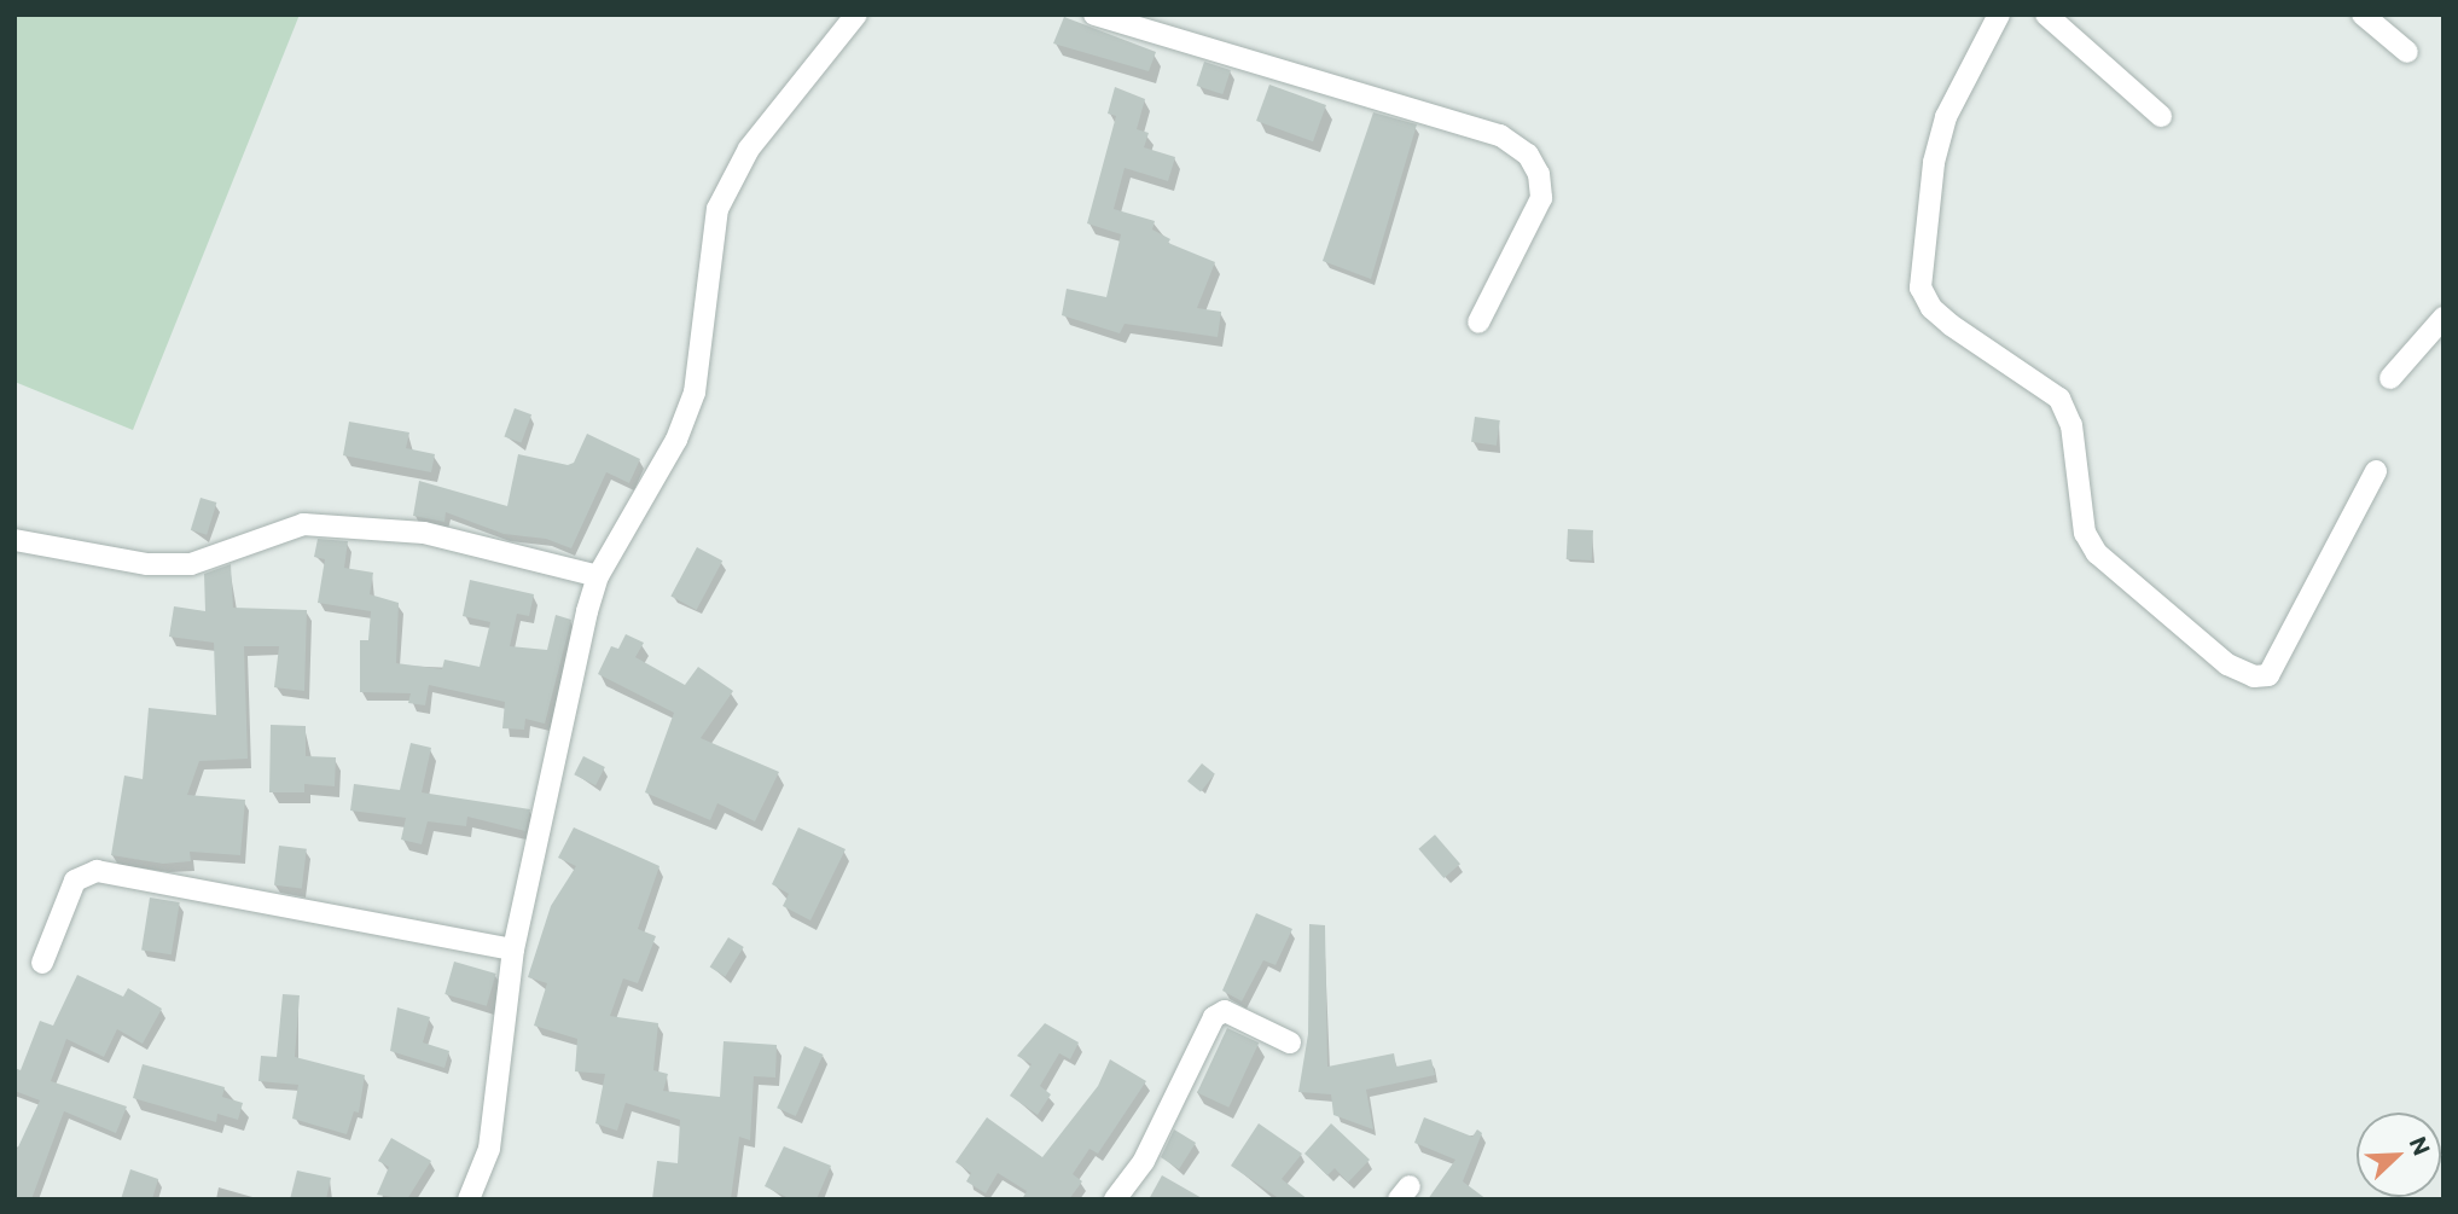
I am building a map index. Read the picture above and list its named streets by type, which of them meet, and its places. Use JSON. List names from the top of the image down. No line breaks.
{"north":"top right"}
